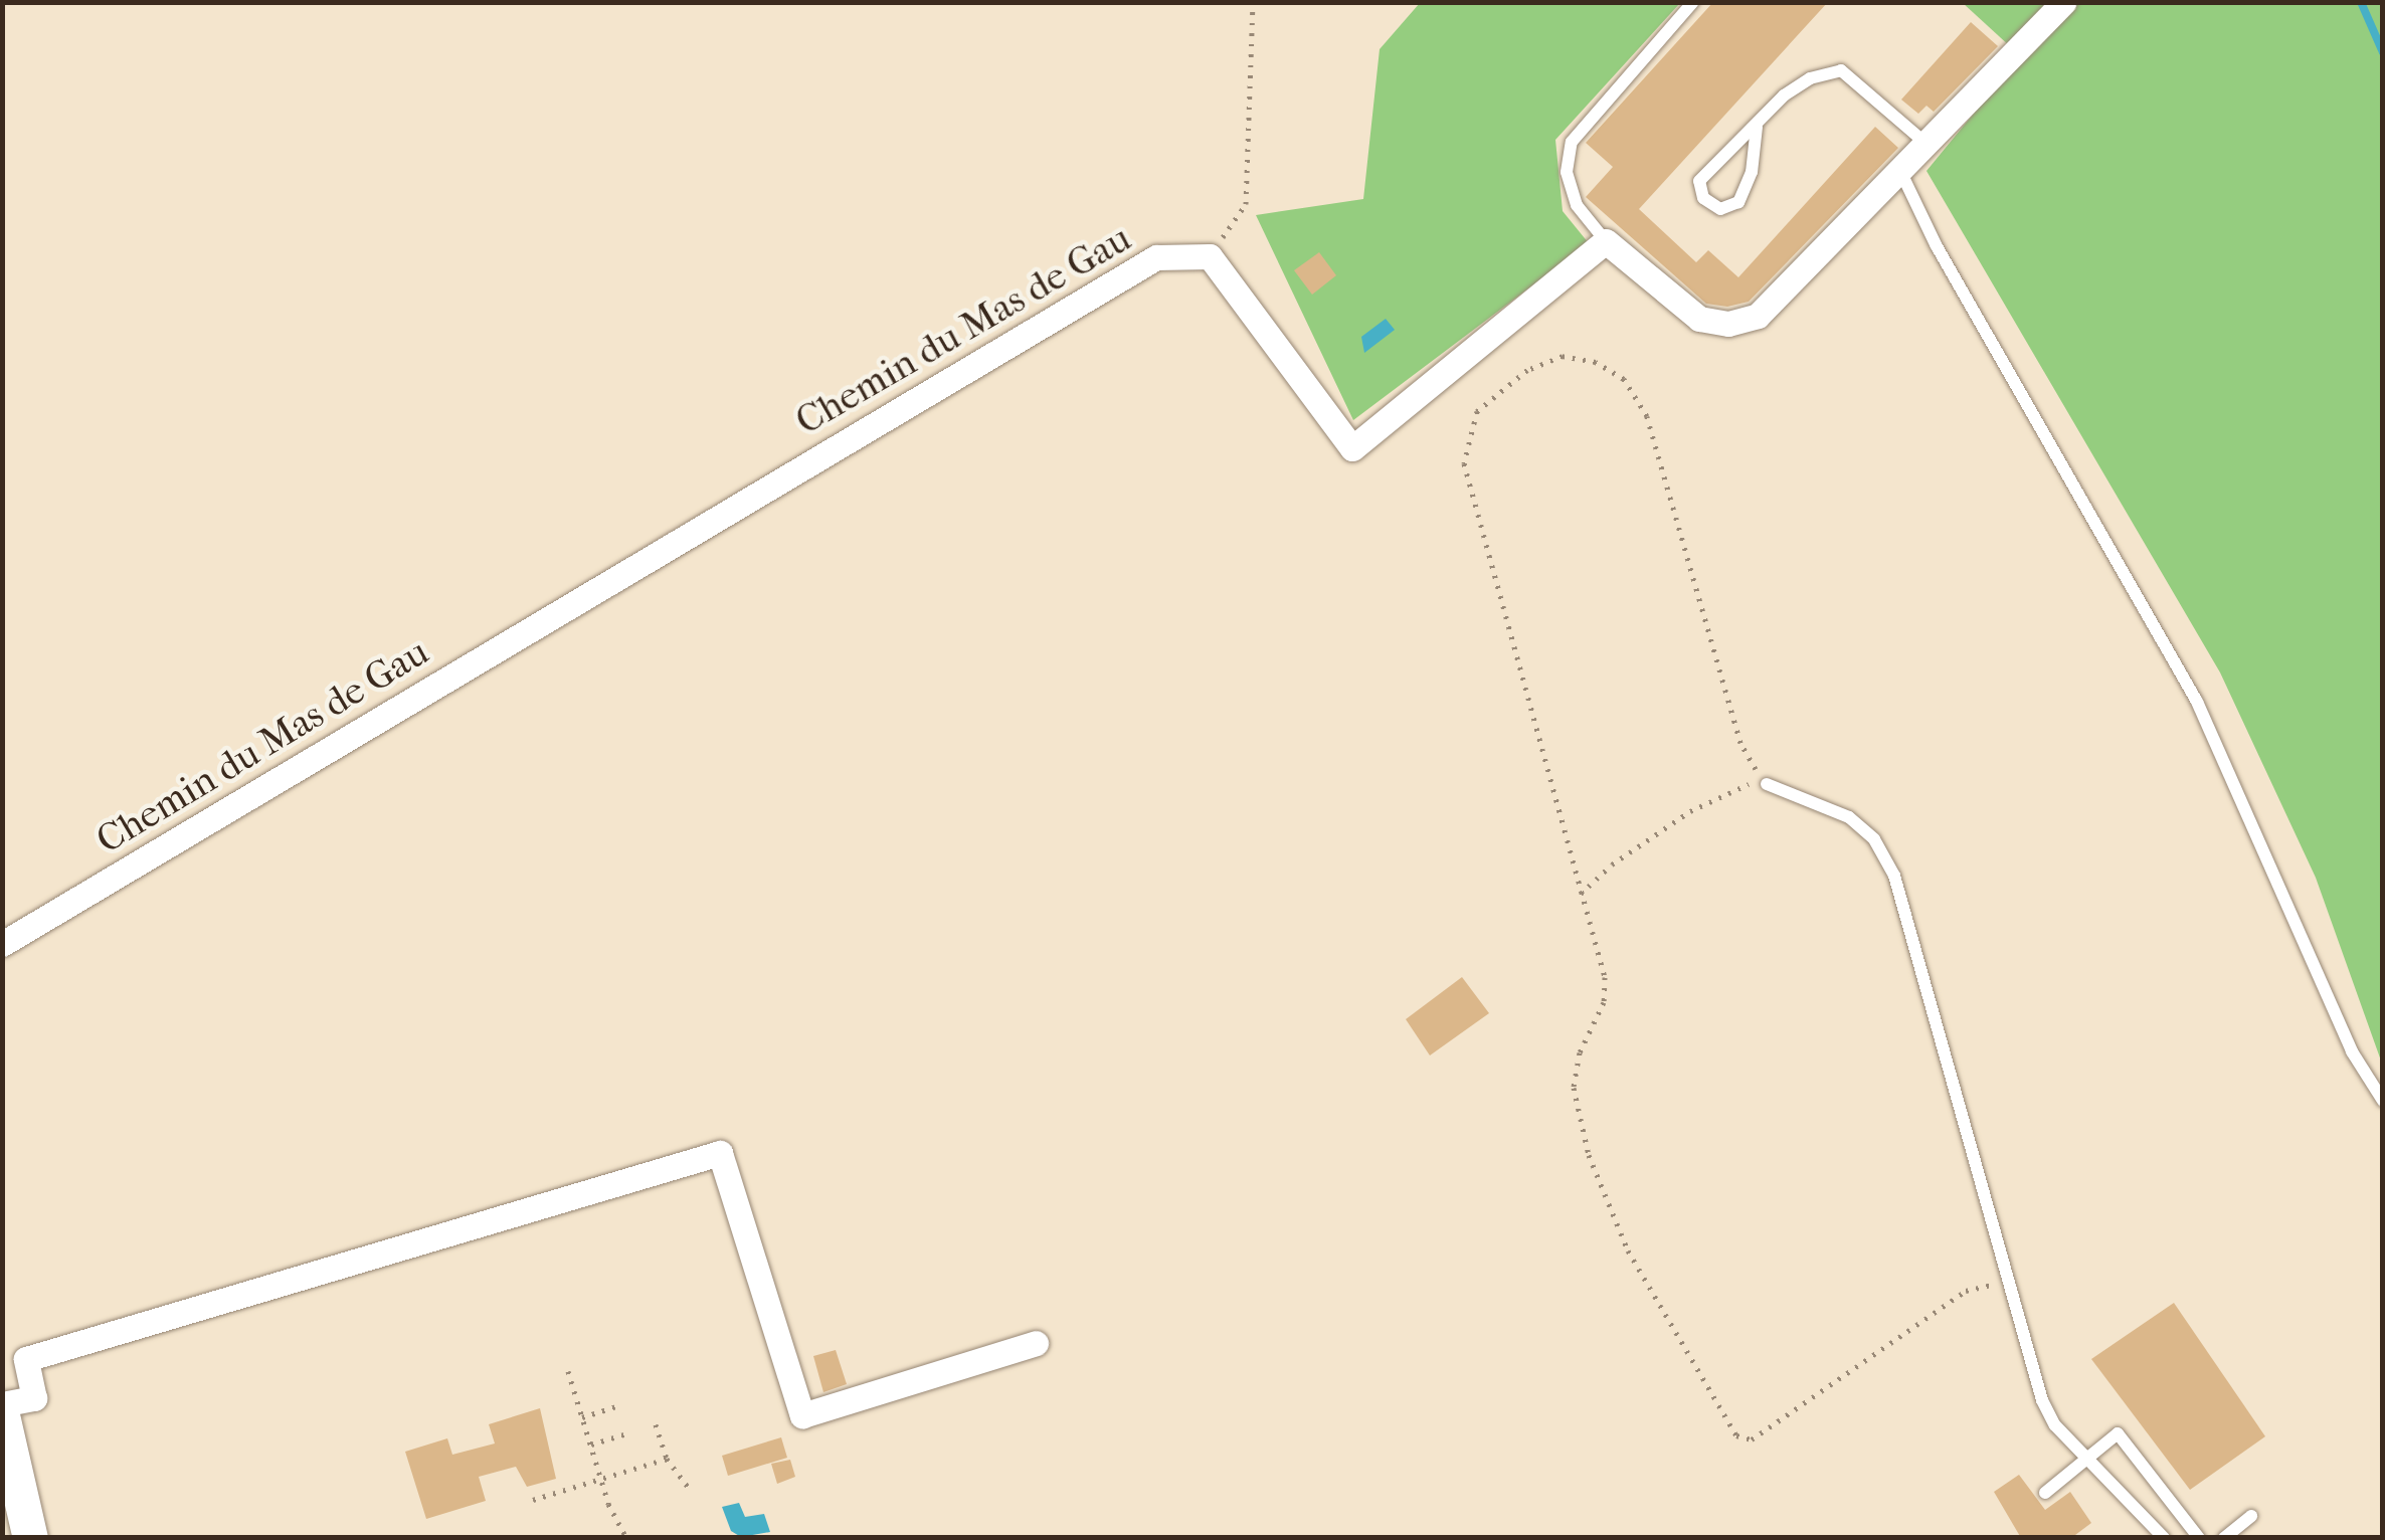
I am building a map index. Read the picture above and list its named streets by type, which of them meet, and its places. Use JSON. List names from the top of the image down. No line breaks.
{"streets":{"street":["Chemin du Mas de Gau"]}}
